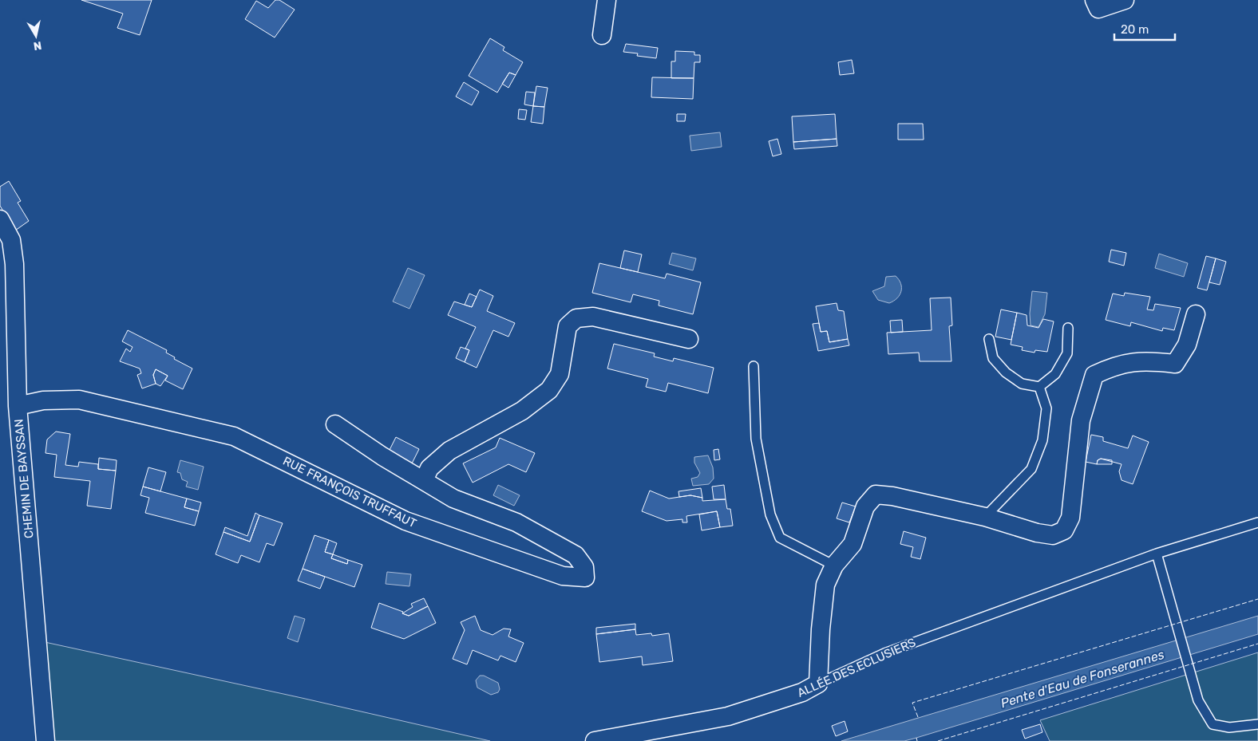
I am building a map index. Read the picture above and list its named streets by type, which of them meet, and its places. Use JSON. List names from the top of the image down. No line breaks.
{"streets":{"street":["CHEMIN DE BAYSSAN","RUE FRANÇOIS TRUFFAUT","ALLÉE DES ECLUSIERS"]},"crossings":[["CHEMIN DE BAYSSAN","RUE FRANÇOIS TRUFFAUT"]],"water":["Pente d'Eau de Fonserannes"],"scale_bar":"20 m","north":"bottom"}
